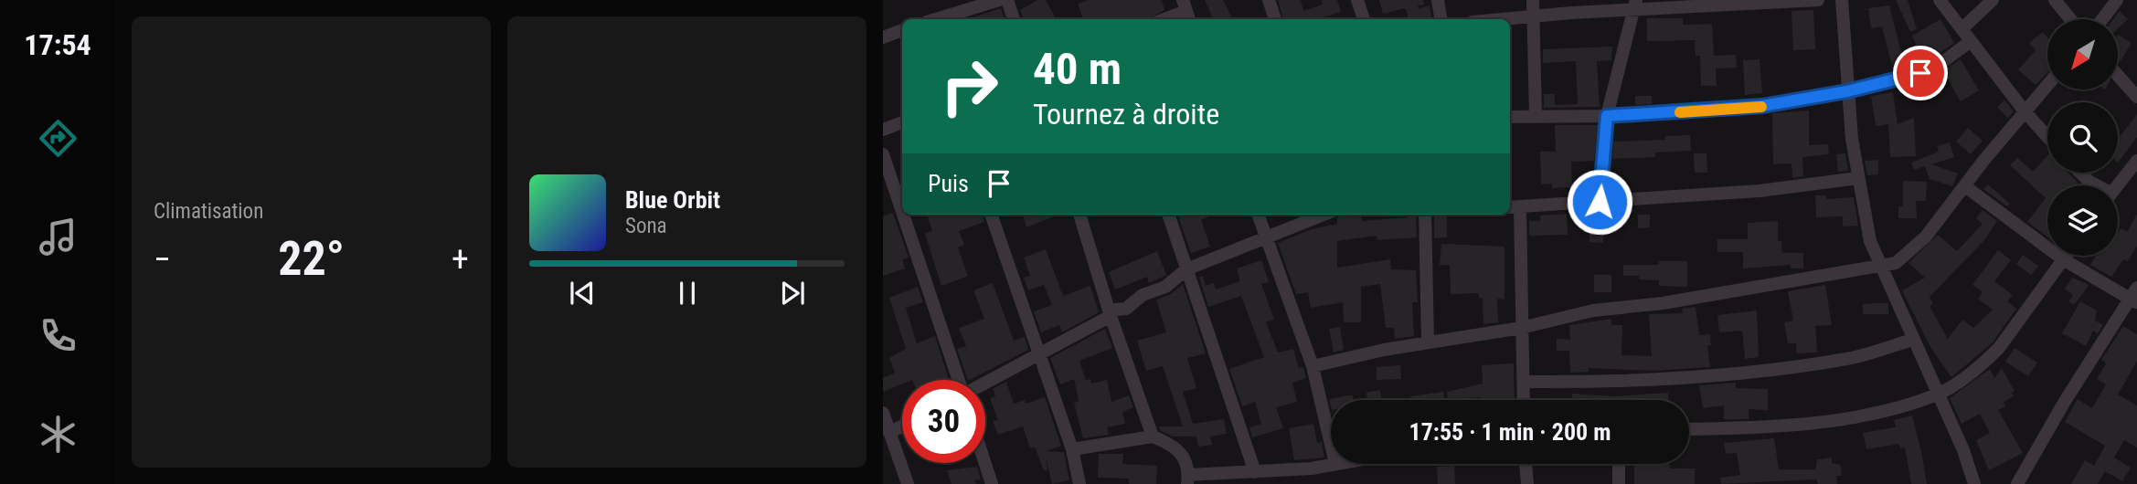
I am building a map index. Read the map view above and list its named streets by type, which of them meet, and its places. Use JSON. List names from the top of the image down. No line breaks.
{"north":"bottom left","page":{"tabs":"17:54","tile":"Climatisation","turn":["40 m","Tournez à droite"],"then":"Puis","song":["Blue Orbit","Sona"],"heat":["−","22°","+"],"limit":"30","trip":"17:55 · 1 min · 200 m"}}
